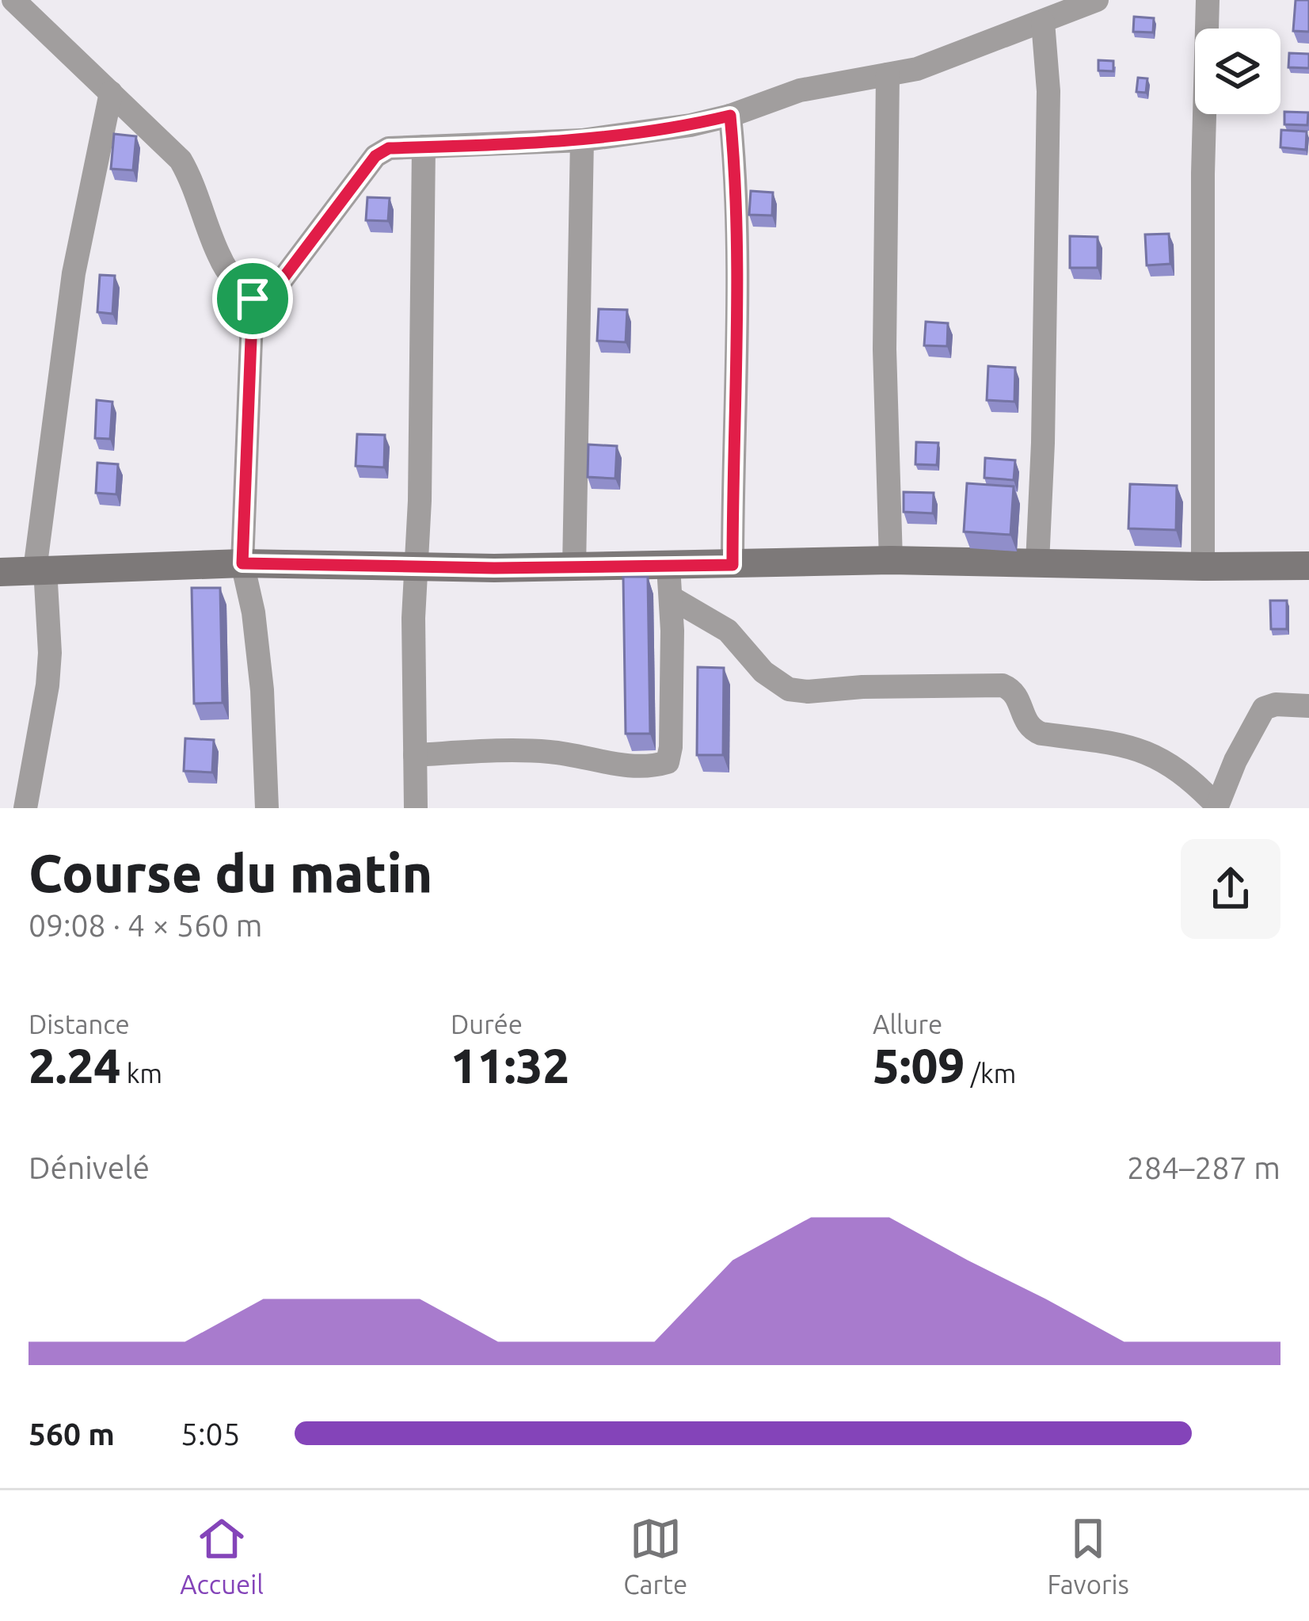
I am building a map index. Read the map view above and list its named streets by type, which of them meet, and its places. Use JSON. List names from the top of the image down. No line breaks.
{"page":{"heading":["Course du matin","09:08 · 4 × 560 m"],"stats":[["Distance","2.24 km"],["Durée","11:32"],["Allure","5:09 /km"]],"chart":["Dénivelé","284–287 m"],"list":[{"name":"560 m","note":"5:05"}],"tabs":["Accueil","Carte","Favoris"]}}
